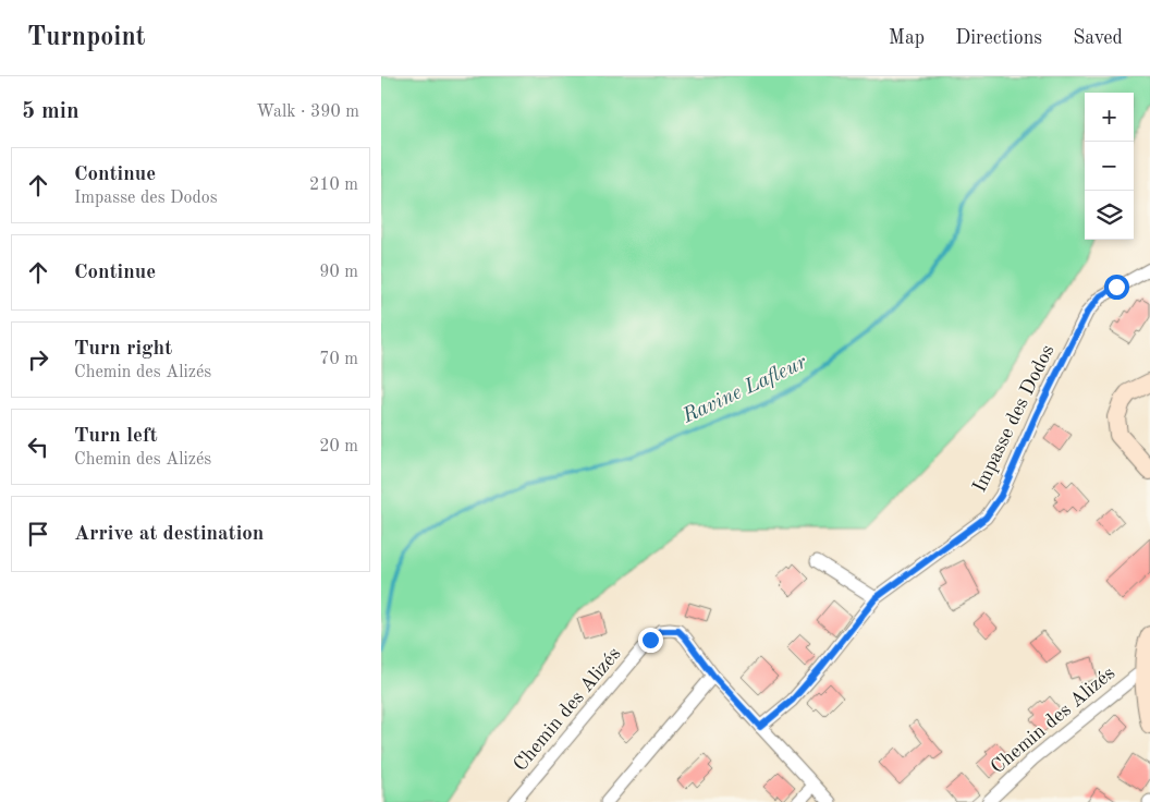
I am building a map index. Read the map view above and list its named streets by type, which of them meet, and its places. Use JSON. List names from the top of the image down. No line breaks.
{"streets":{"street":["Impasse des Dodos","Chemin des Alizés"]},"crossings":[["Impasse des Dodos","Chemin des Alizés"]],"water":["Ravine Lafleur"],"page":{"header":"Turnpoint","nav":["Map","Directions","Saved"],"heading":["5 min","Walk · 390 m"],"map_buttons":["+","−"],"list":[["Continue","Impasse des Dodos","210 m"],["Continue","90 m"],["Turn right","Chemin des Alizés","70 m"],["Turn left","Chemin des Alizés","20 m"],"Arrive at destination"]}}
